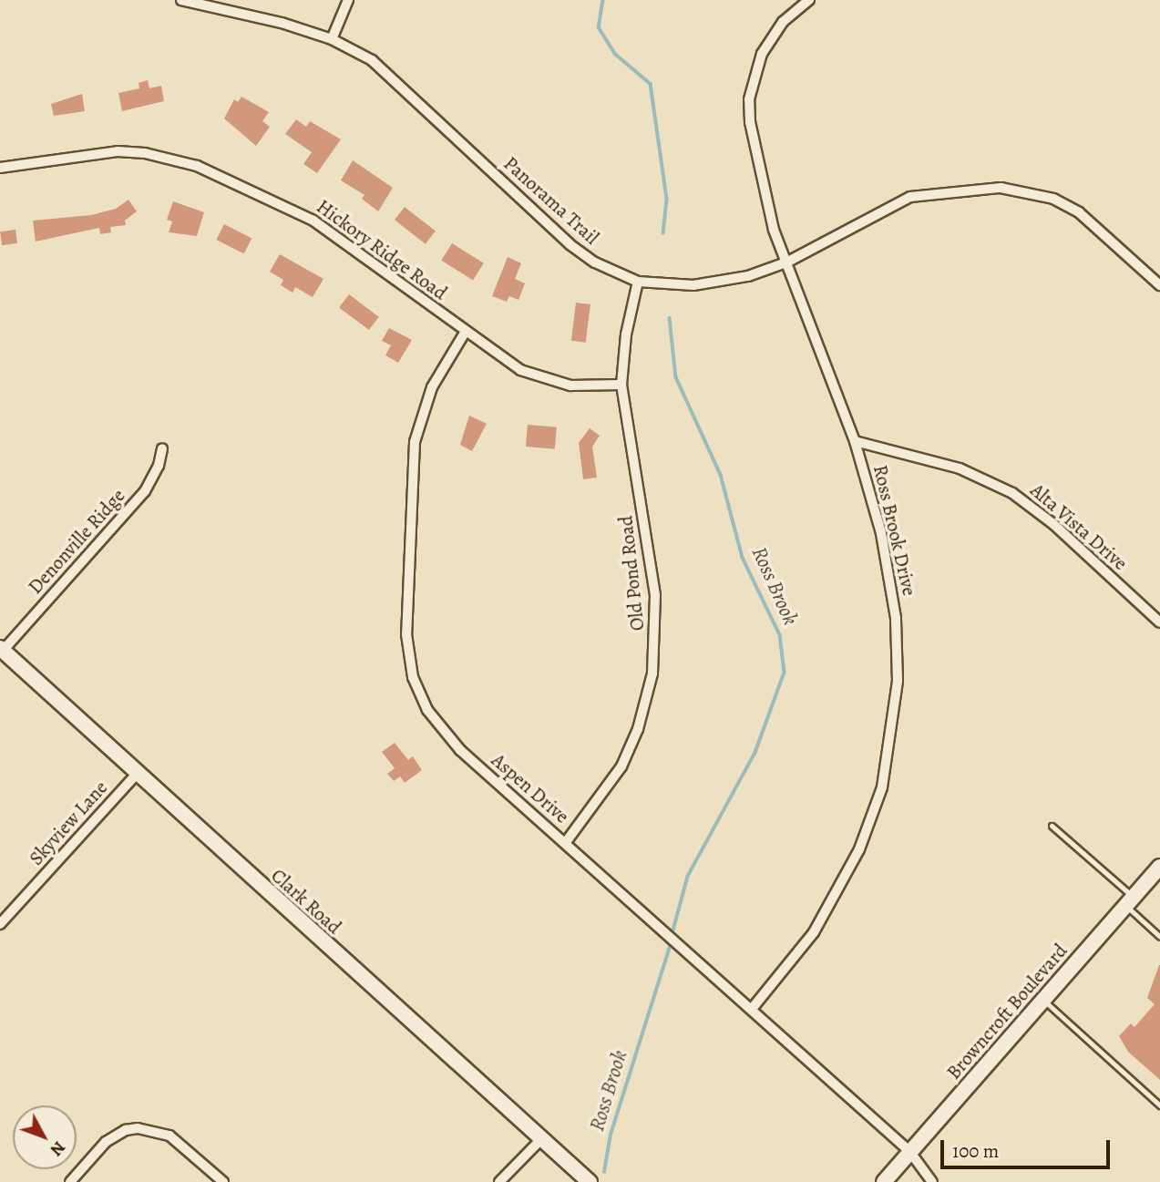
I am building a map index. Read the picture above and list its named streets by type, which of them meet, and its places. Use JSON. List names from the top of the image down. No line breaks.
{"streets":{"street":["Panorama Trail","Hickory Ridge Road","Alta Vista Drive","Ross Brook Drive","Denonville Ridge","Old Pond Road","Aspen Drive","Skyview Lane","Clark Road","Browncroft Boulevard"]},"crossings":[["Panorama Trail","Ross Brook Drive"],["Panorama Trail","Old Pond Road"],["Hickory Ridge Road","Old Pond Road"],["Hickory Ridge Road","Aspen Drive"],["Alta Vista Drive","Ross Brook Drive"],["Ross Brook Drive","Aspen Drive"],["Denonville Ridge","Clark Road"],["Old Pond Road","Aspen Drive"],["Aspen Drive","Browncroft Boulevard"],["Skyview Lane","Clark Road"]],"water":["Ross Brook"],"scale_bar":"100 m","north":"bottom right"}
